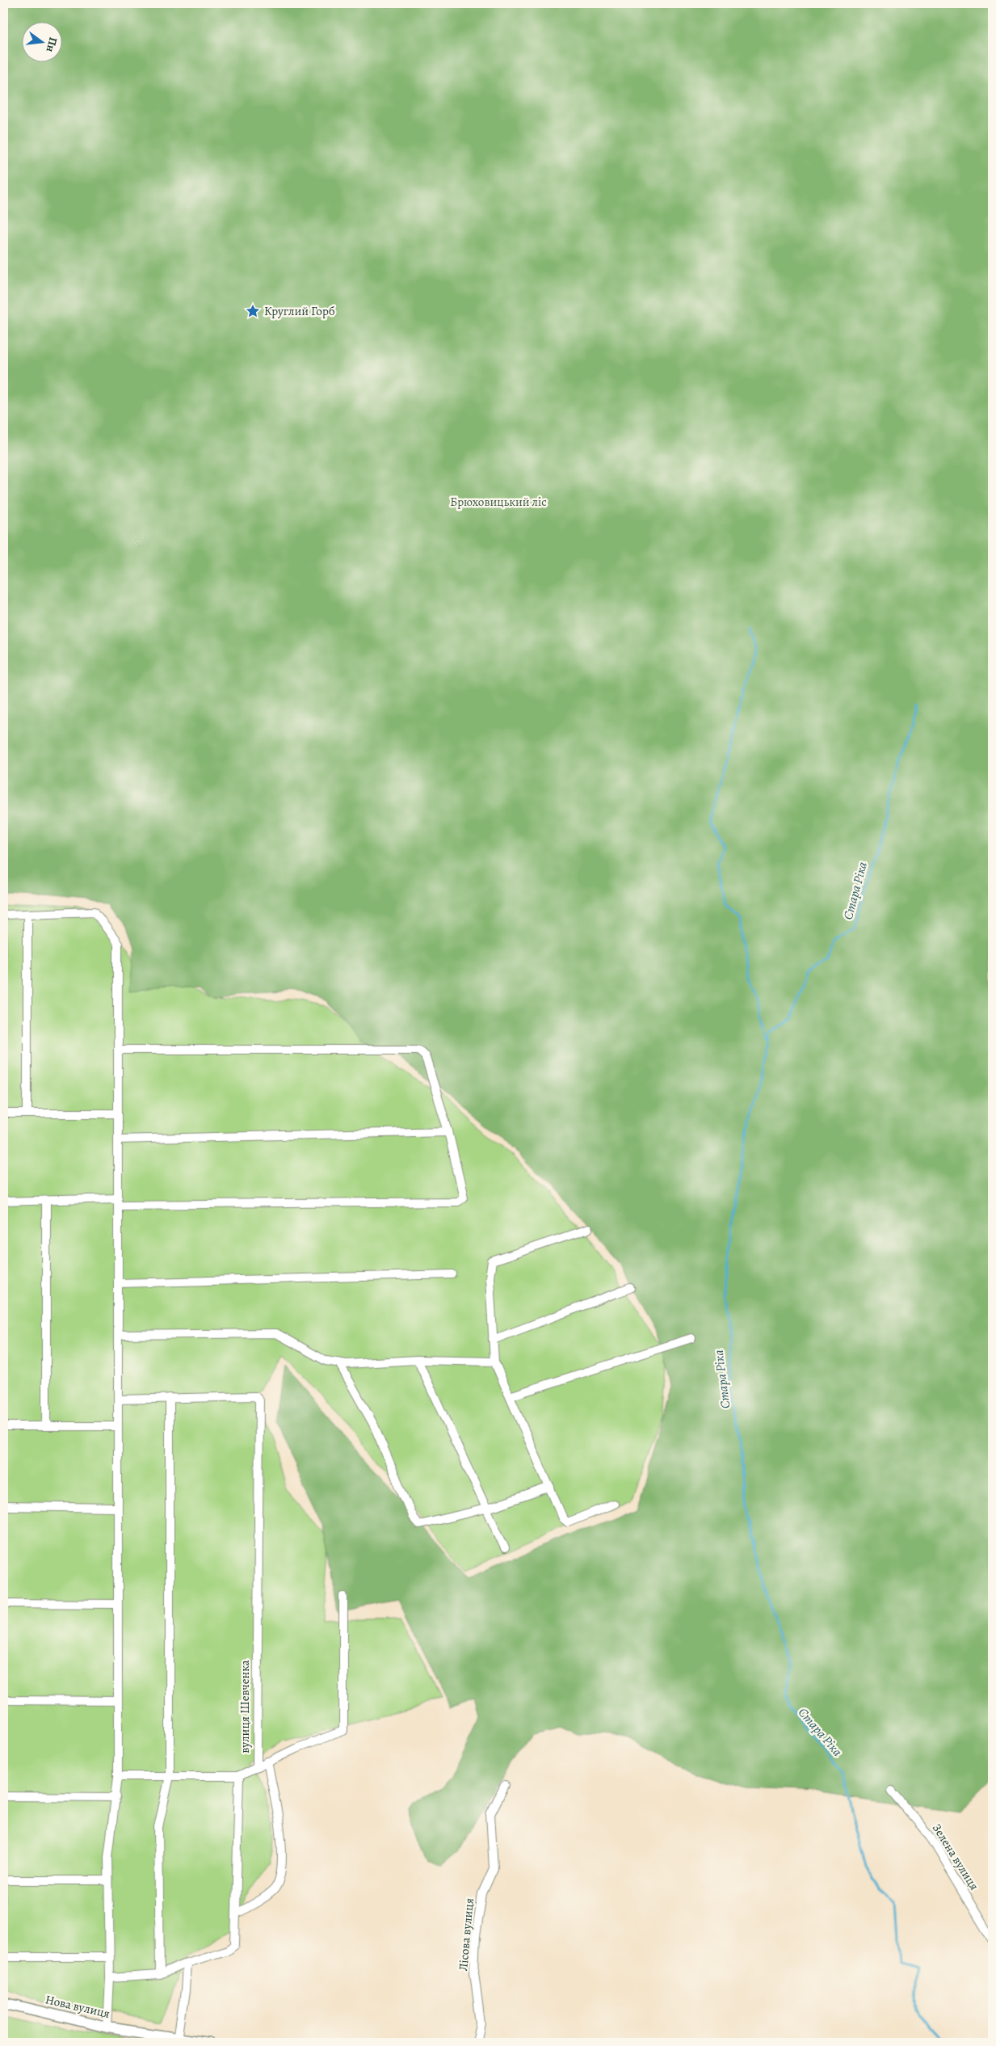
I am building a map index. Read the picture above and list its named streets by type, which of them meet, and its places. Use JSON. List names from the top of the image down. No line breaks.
{"streets":{"street":["вулиця Шевченка","Зелена вулиця","Лісова вулиця","Нова вулиця"]},"water":["Стара Ріка"],"parks":["Брюховицький ліс"],"places":{"place":["Круглий Горб"]},"north":"right"}
